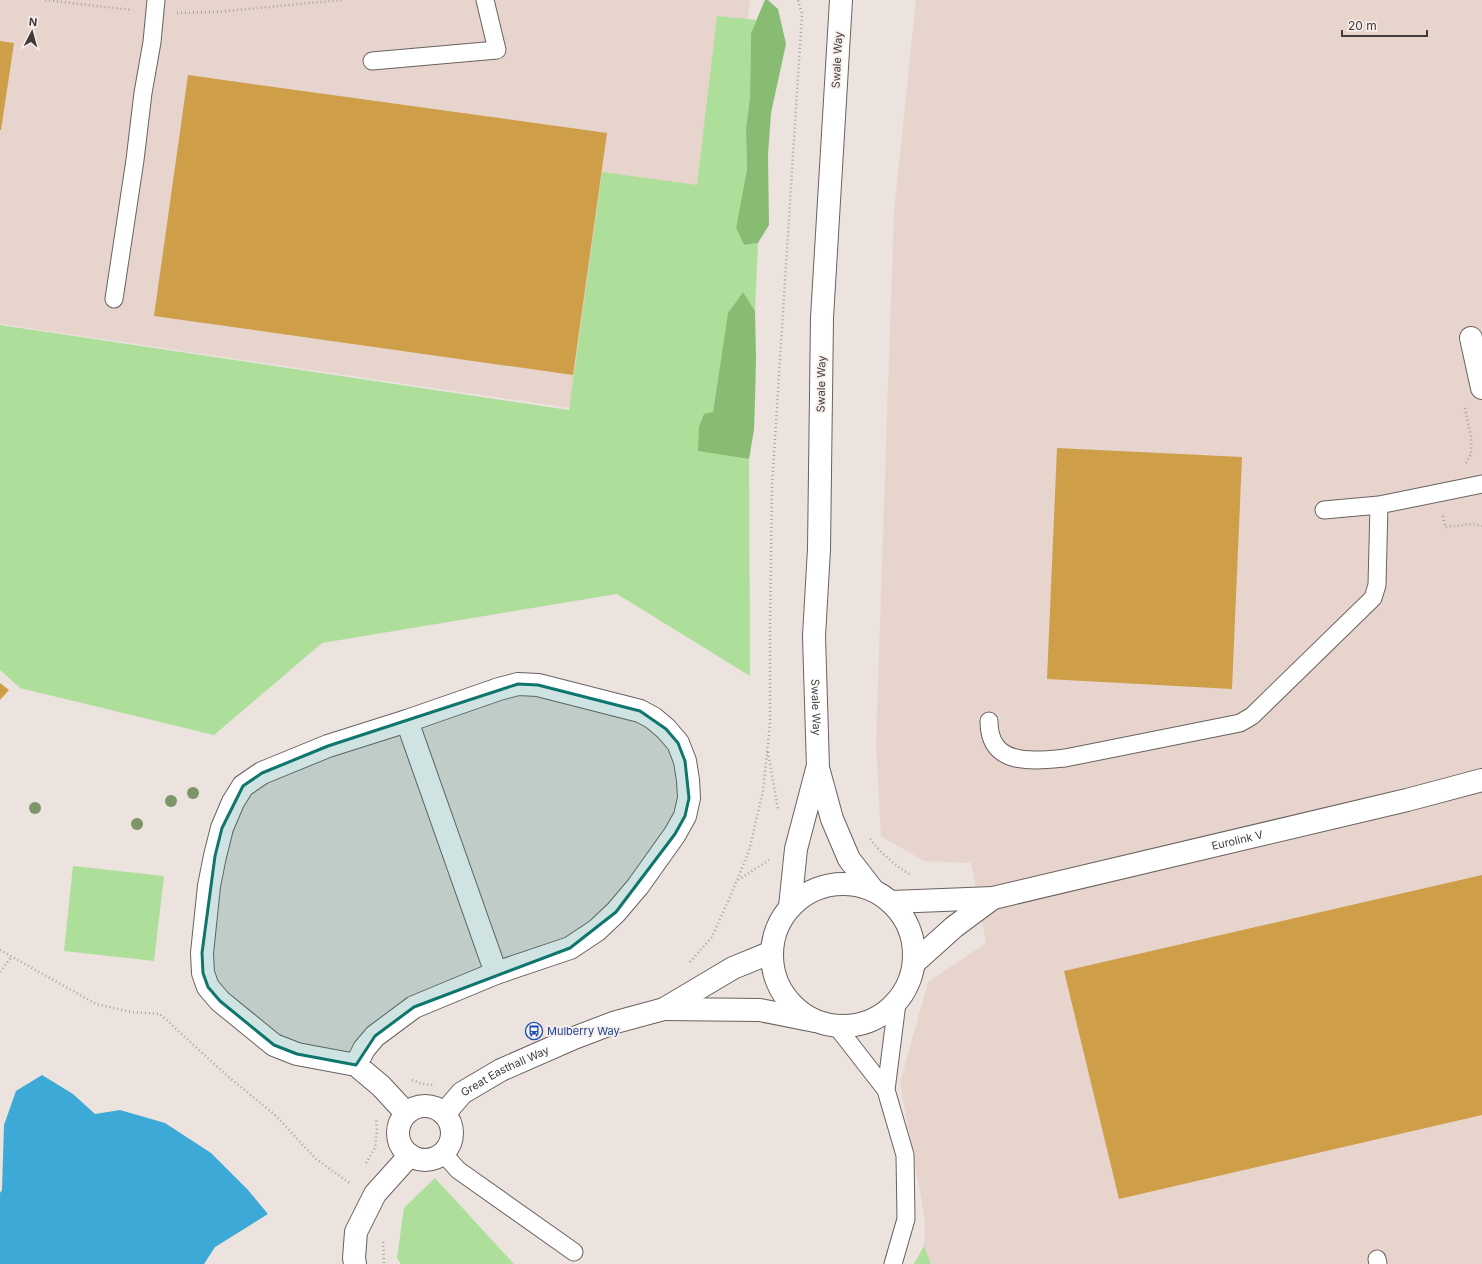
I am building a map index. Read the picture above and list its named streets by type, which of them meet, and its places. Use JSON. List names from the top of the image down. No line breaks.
{"streets":{"street":["Swale Way","Eurolink V","Great Easthall Way"]},"crossings":[["Swale Way","Eurolink V"],["Swale Way","Great Easthall Way"],["Eurolink V","Great Easthall Way"]],"places":{"bus stop":["Mulberry Way"]},"scale_bar":"20 m","north":"top"}
